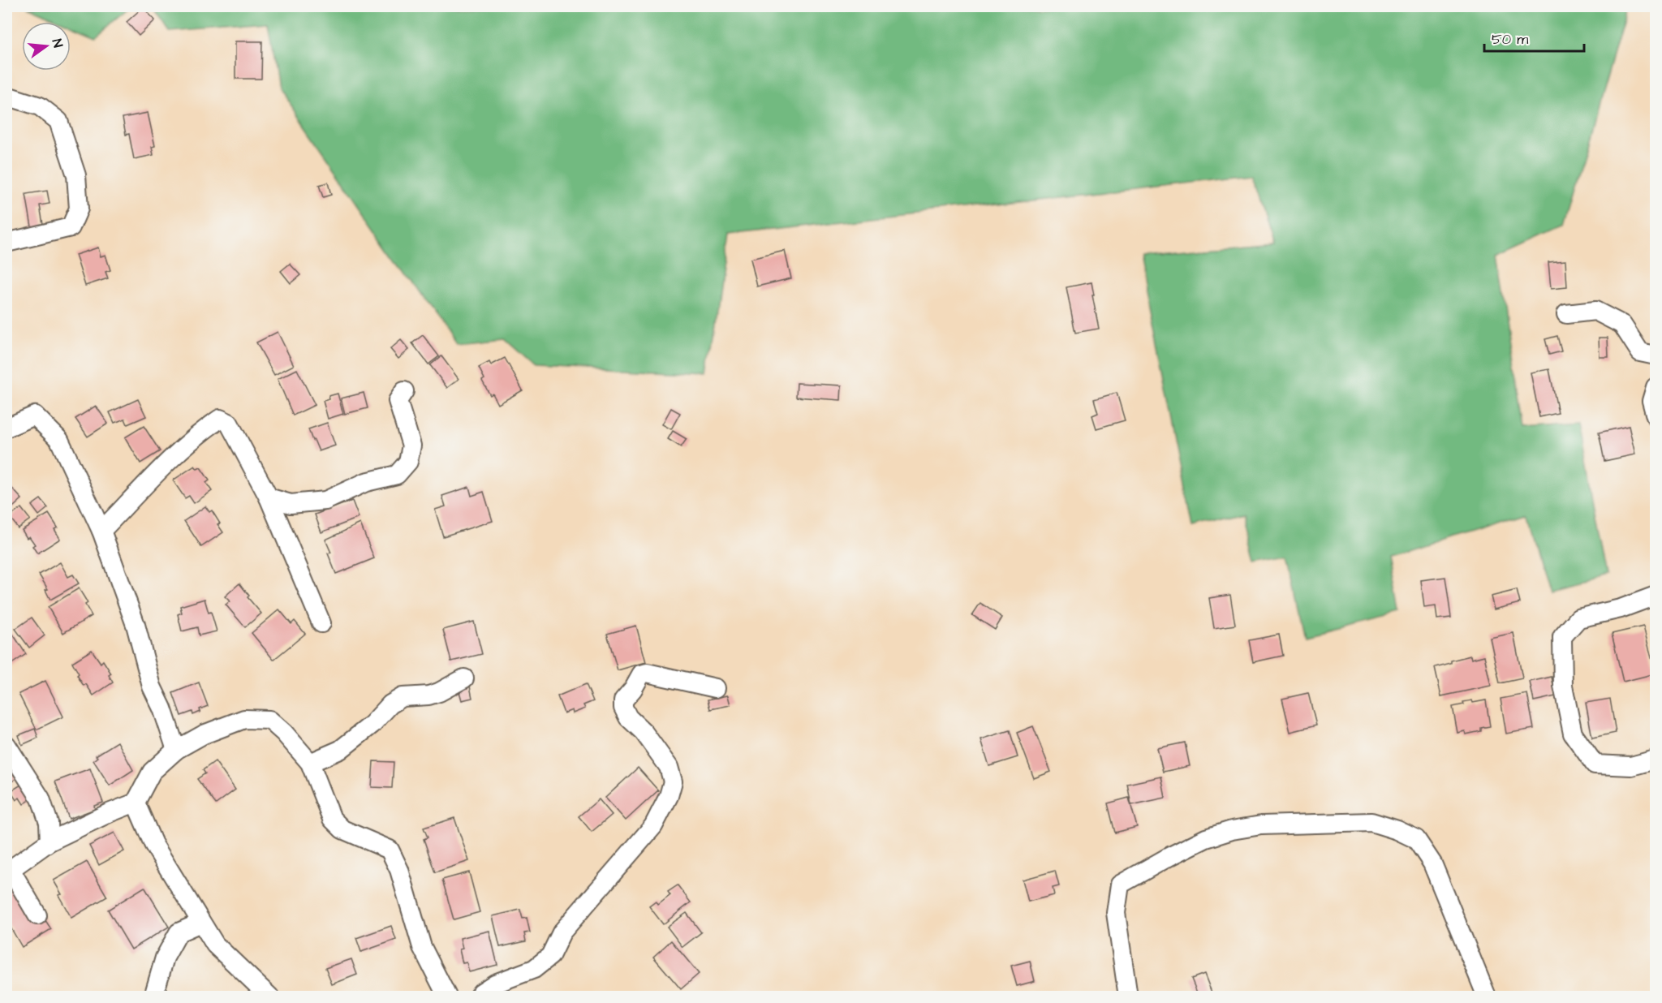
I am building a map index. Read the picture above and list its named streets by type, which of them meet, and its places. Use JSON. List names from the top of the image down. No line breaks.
{"scale_bar":"50 m","north":"right"}
